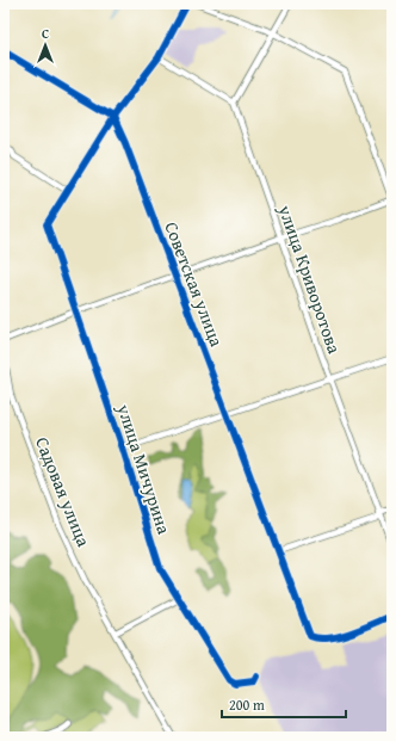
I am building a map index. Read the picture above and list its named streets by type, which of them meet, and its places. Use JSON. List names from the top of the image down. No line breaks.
{"streets":{"street":["улица Криворотова","Советская улица","улица Мичурина","Садовая улица"]},"scale_bar":"200 m","north":"top"}
